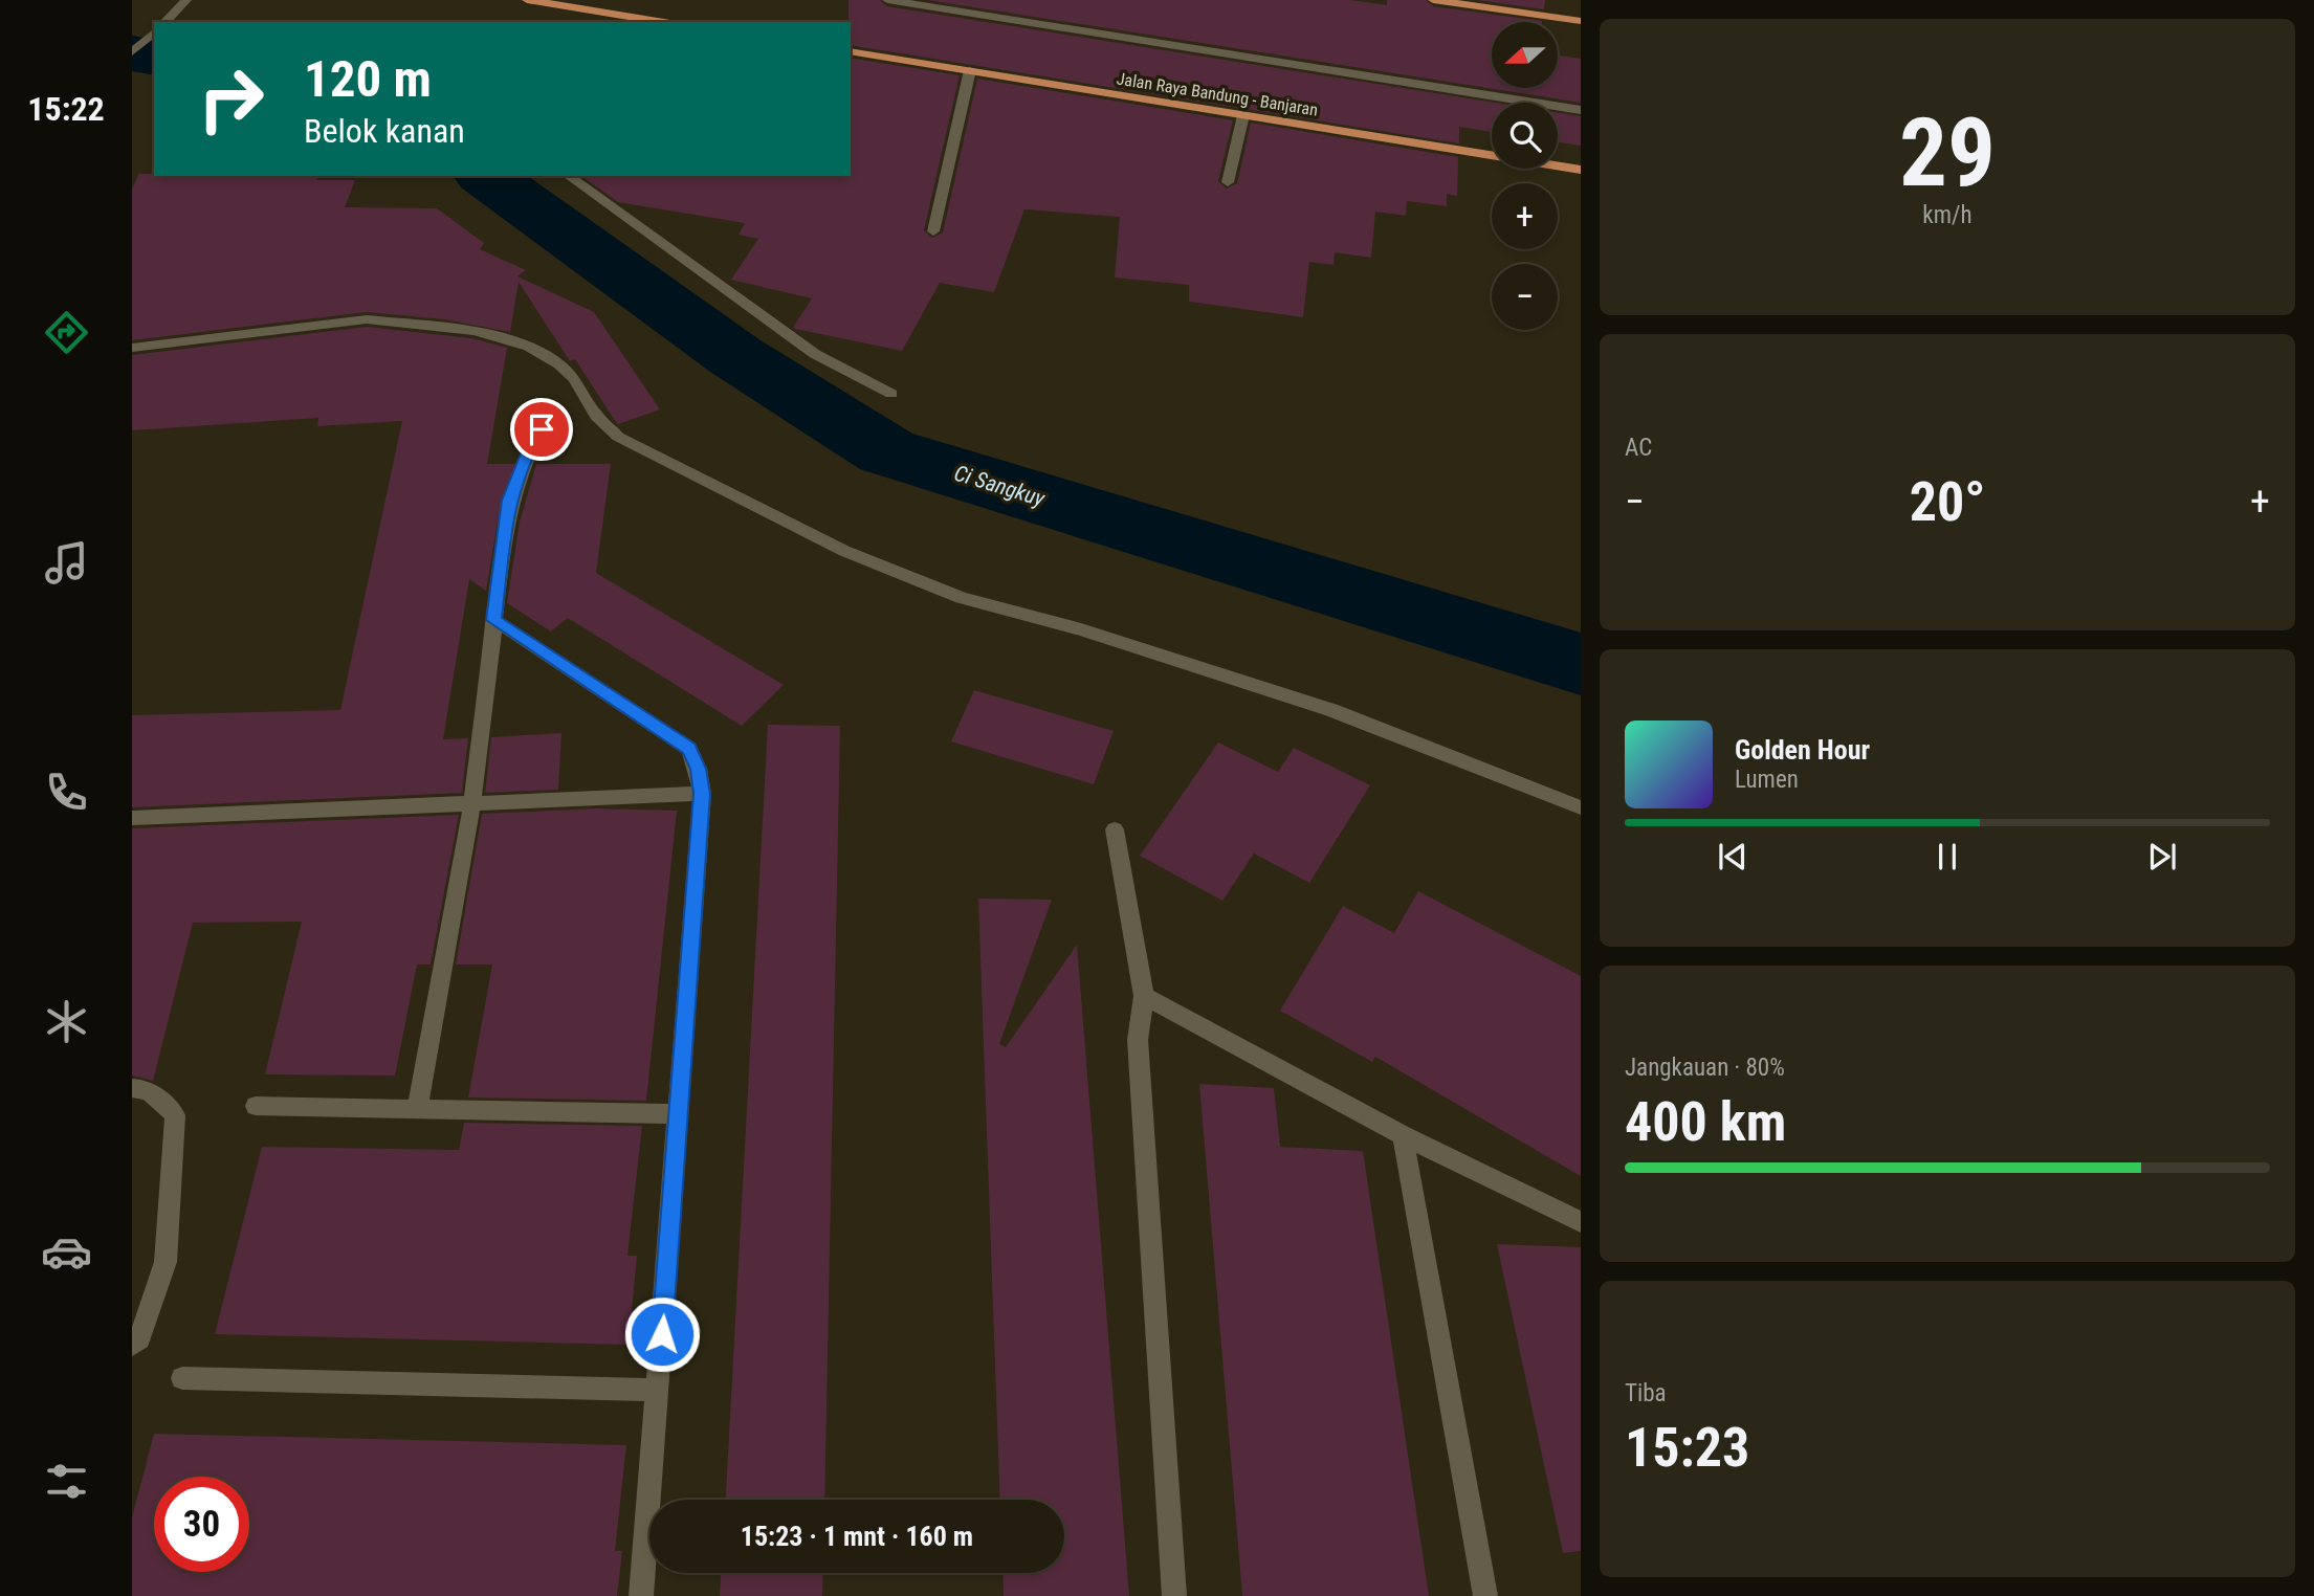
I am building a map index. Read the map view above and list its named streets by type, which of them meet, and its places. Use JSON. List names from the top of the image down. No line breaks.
{"streets":{"main road":["Jalan Raya Bandung - Banjaran"]},"water":["Ci Sangkuy"],"north":"left","page":{"tabs":"15:22","tile":[["29","km/h"],"AC",["Jangkauan · 80%","400 km"],["Tiba","15:23"]],"map_buttons":["+","−"],"turn":["120 m","Belok kanan"],"heat":["−","20°","+"],"song":["Golden Hour","Lumen"],"limit":"30","trip":"15:23 · 1 mnt · 160 m"}}
